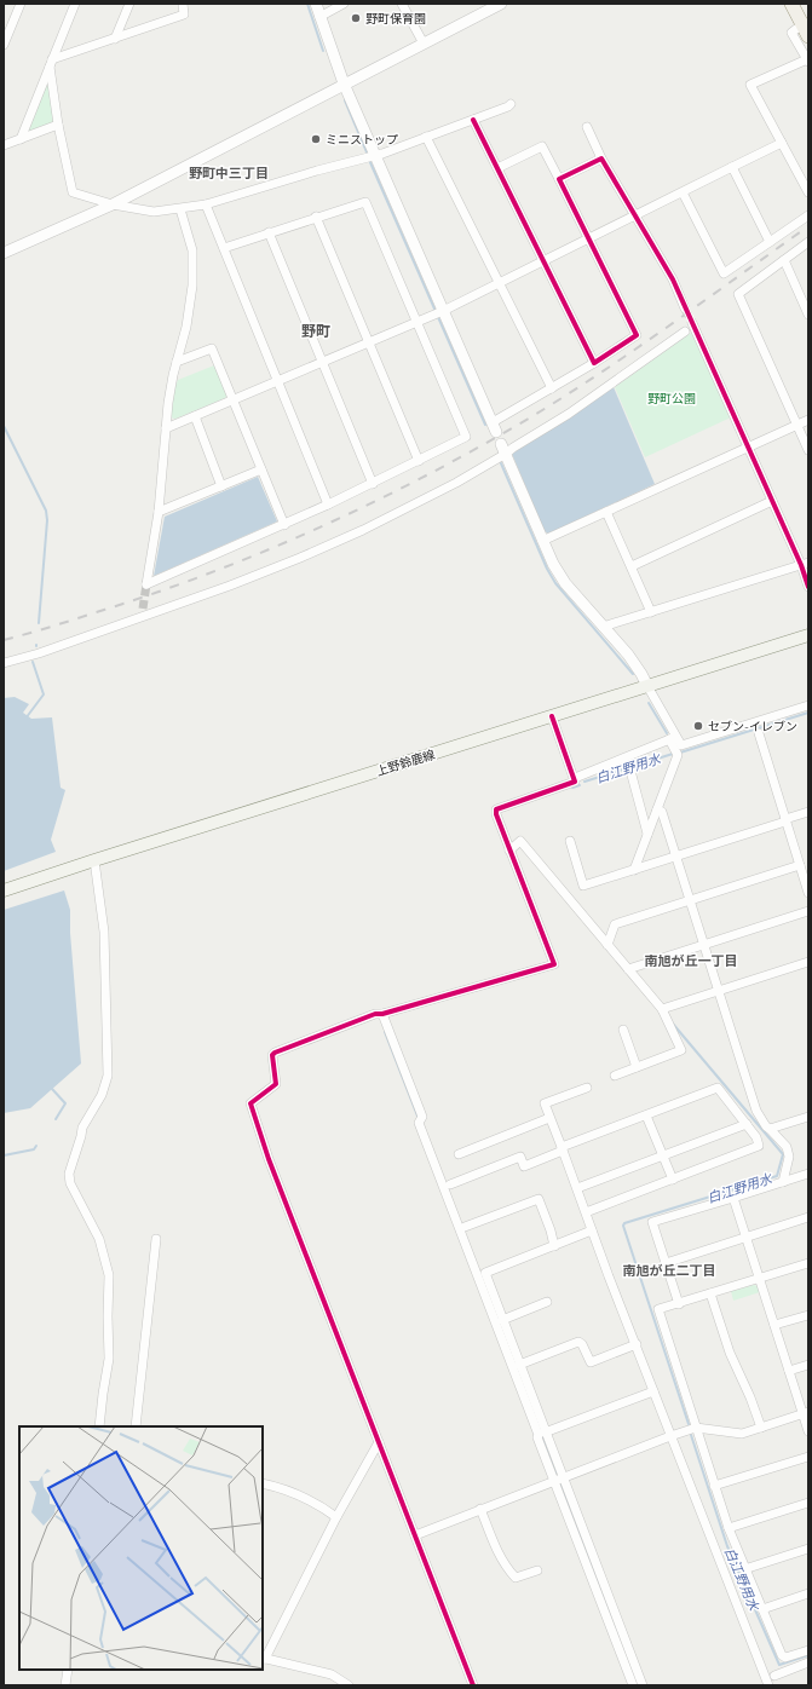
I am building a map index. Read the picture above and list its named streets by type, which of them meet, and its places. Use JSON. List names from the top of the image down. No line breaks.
{"streets":{"main road":["上野鈴鹿線"]},"districts":["野町中三丁目","野町","南旭が丘一丁目","南旭が丘二丁目"],"water":["白江野用水"],"parks":["野町公園"],"places":["野町保育園","ミニストップ","セブン-イレブン"]}
